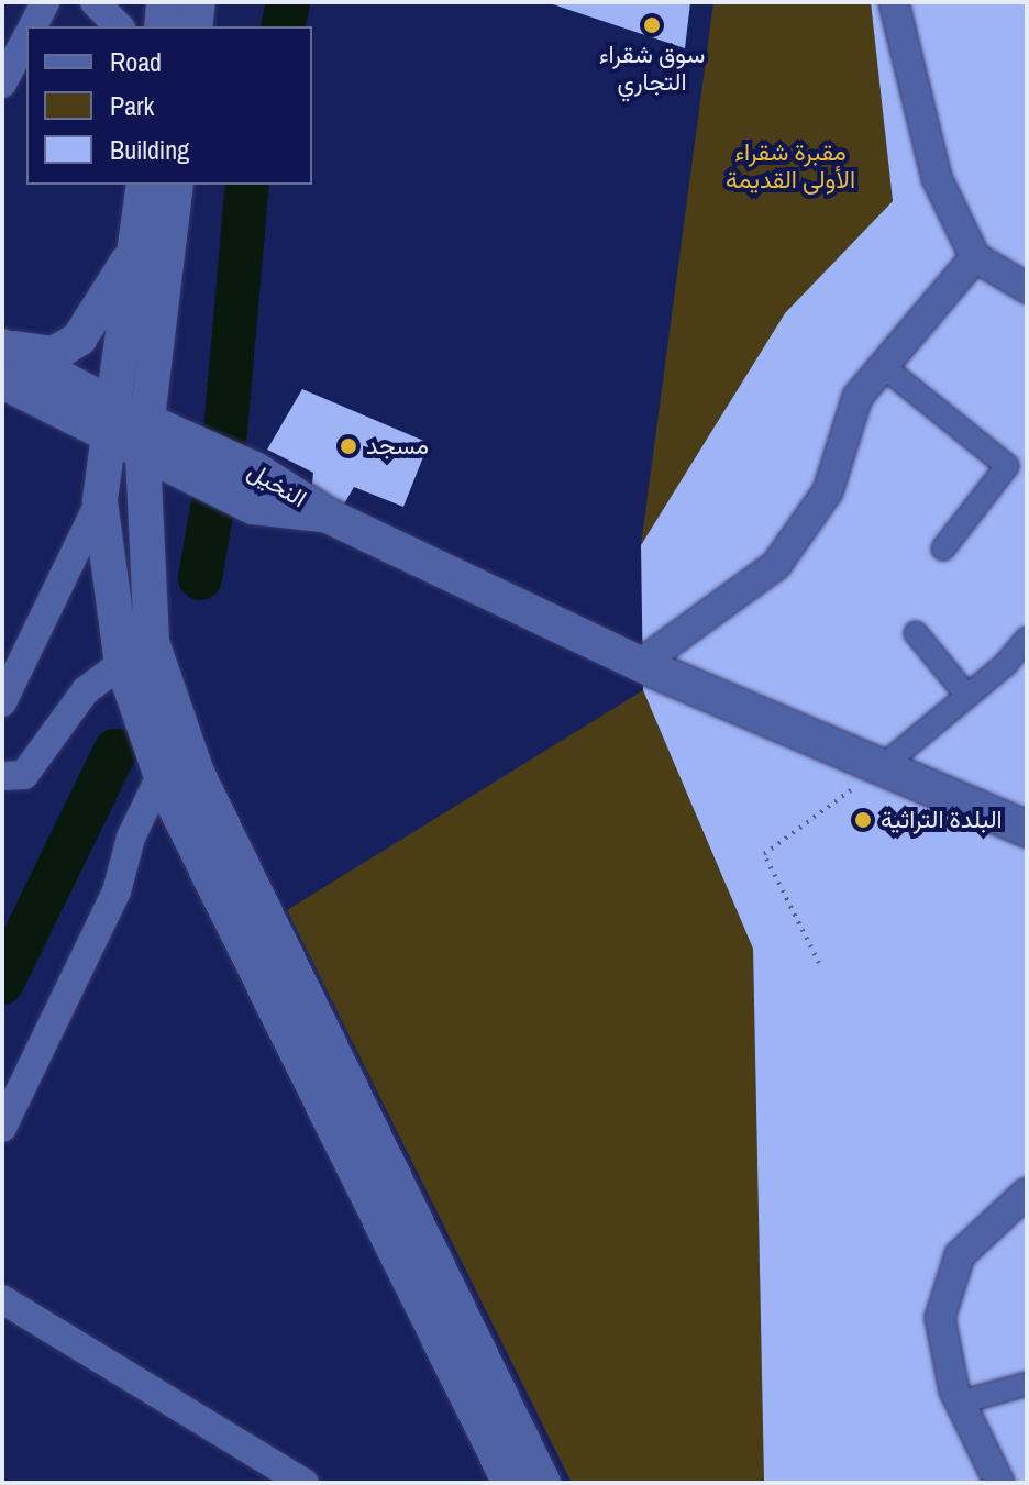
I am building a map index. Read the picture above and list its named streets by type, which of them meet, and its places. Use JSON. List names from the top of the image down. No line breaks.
{"streets":{"street":["النخيل"]},"parks":["مقبرة شقراء الأولى القديمة"],"places":["سوق شقراء التجاري","مسجد","البلدة التراثية"],"legend":["Road","Park","Building"]}
